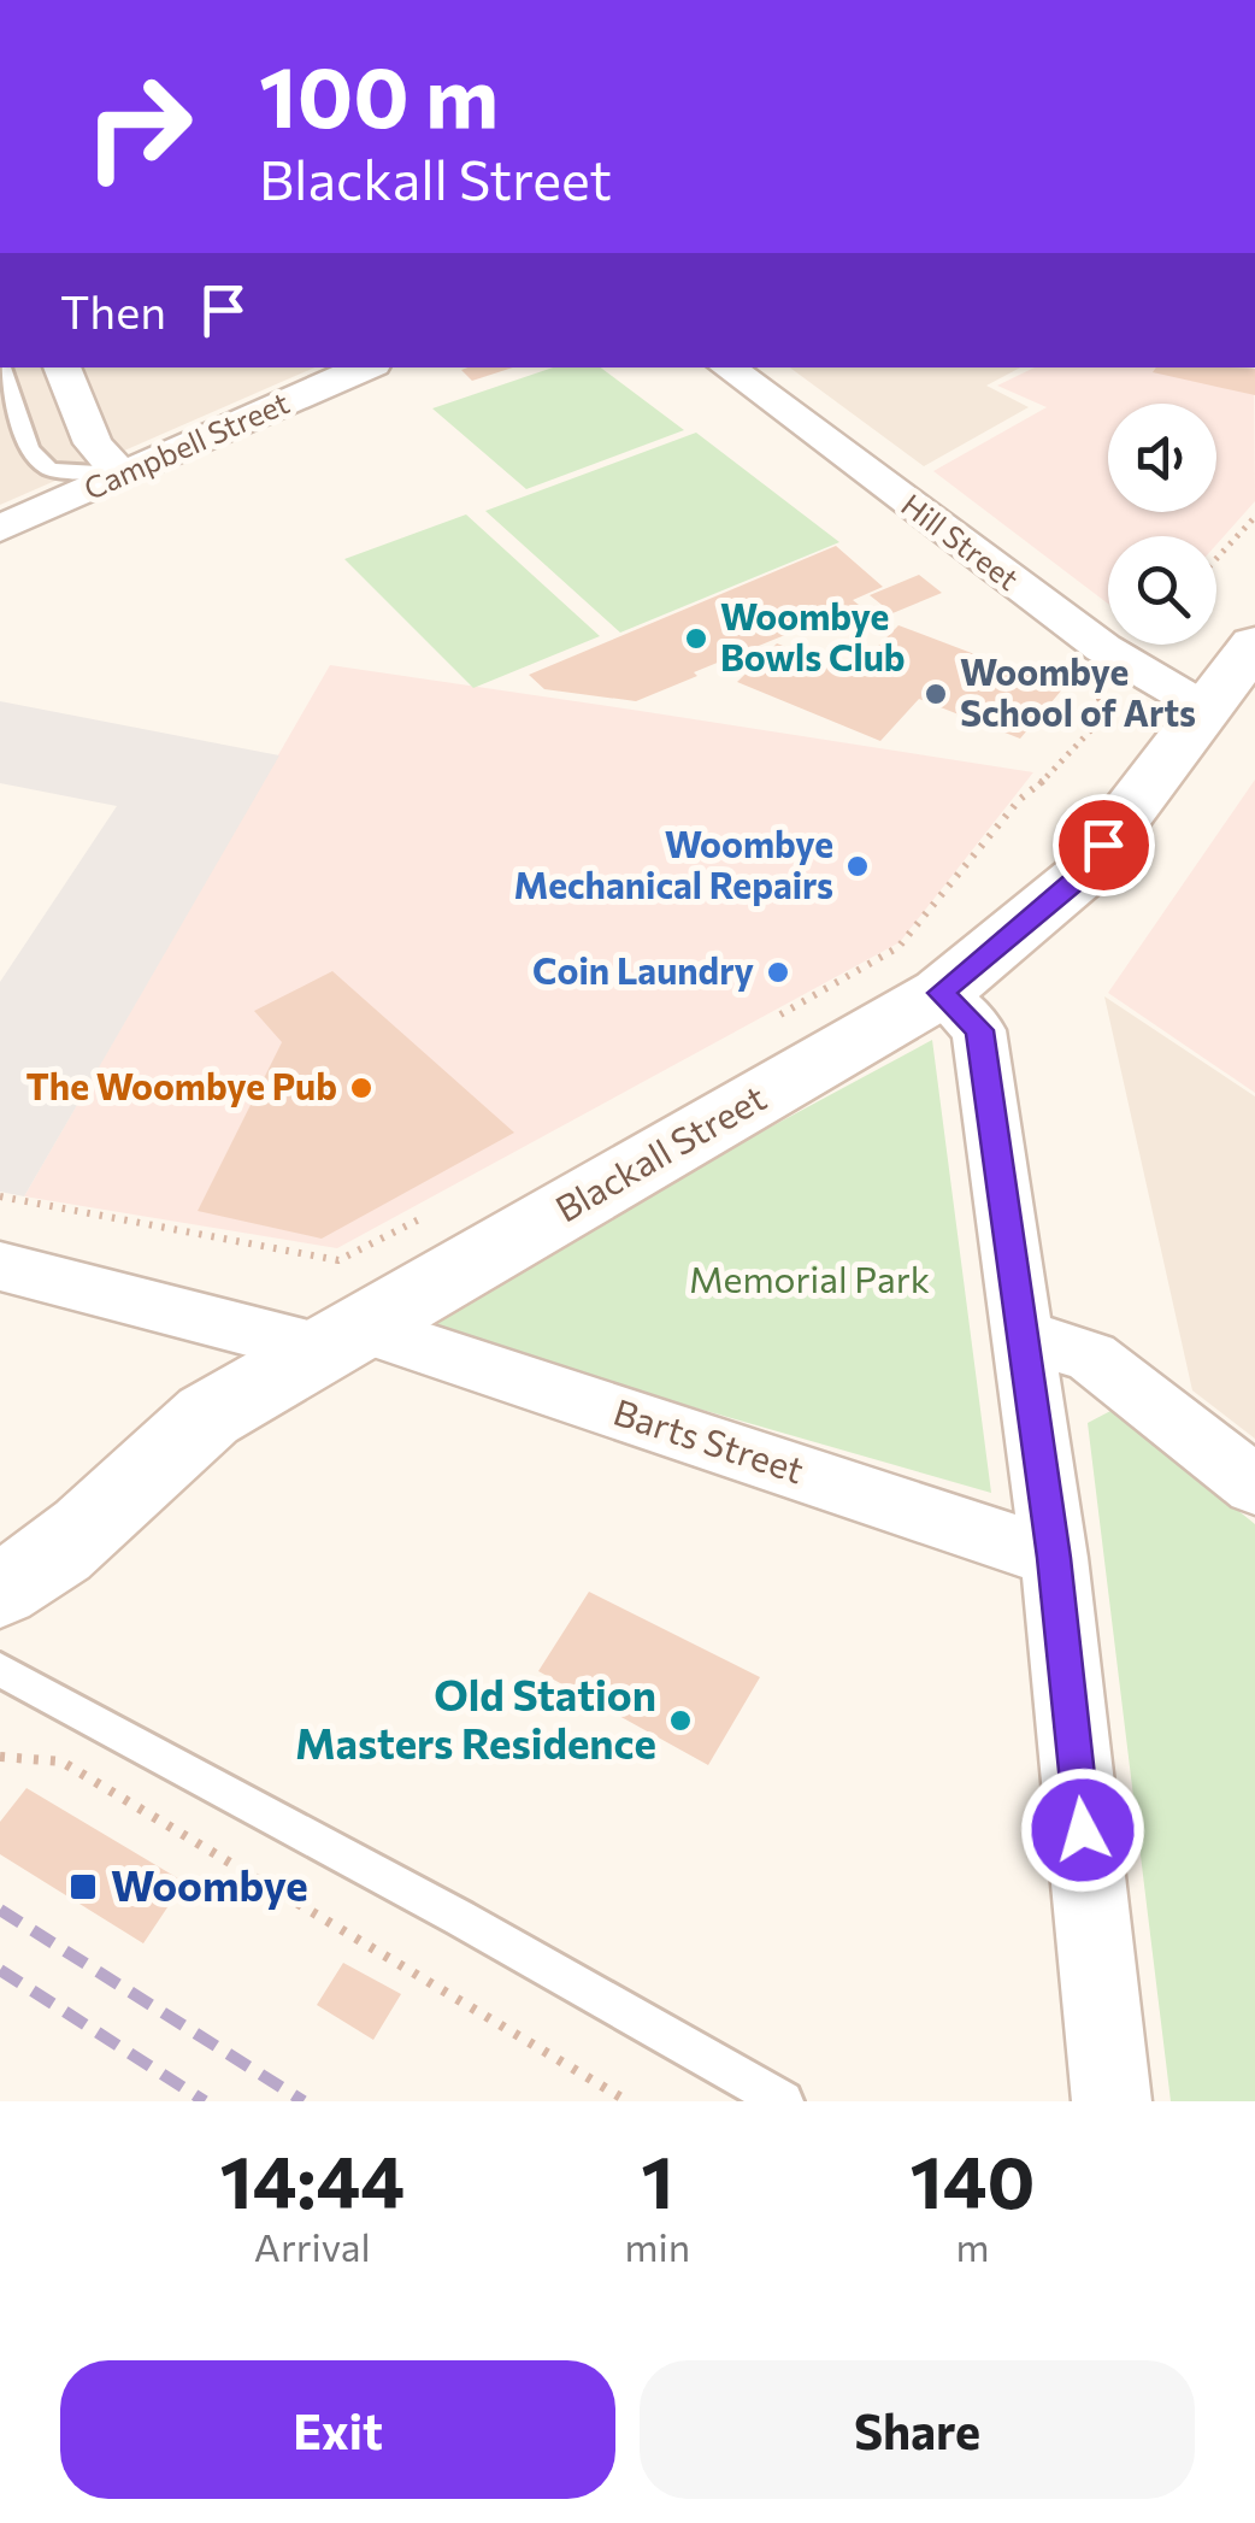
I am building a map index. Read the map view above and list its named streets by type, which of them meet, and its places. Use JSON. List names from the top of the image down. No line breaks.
{"streets":{"street":["Campbell Street","Hill Street","Blackall Street","Barts Street"]},"crossings":[["Hill Street","Blackall Street"],["Blackall Street","Barts Street"]],"parks":["Memorial Park"],"places":{"other":["Woombye Bowls Club","Woombye School of Arts","Woombye Mechanical Repairs","Coin Laundry","The Woombye Pub","Old Station Masters Residence"],"transit":["Woombye"]},"page":{"turn":["100 m","Blackall Street"],"then":"Then","eta":["14:44","Arrival","1","min","140","m"],"buttons":["Exit","Share"]}}
